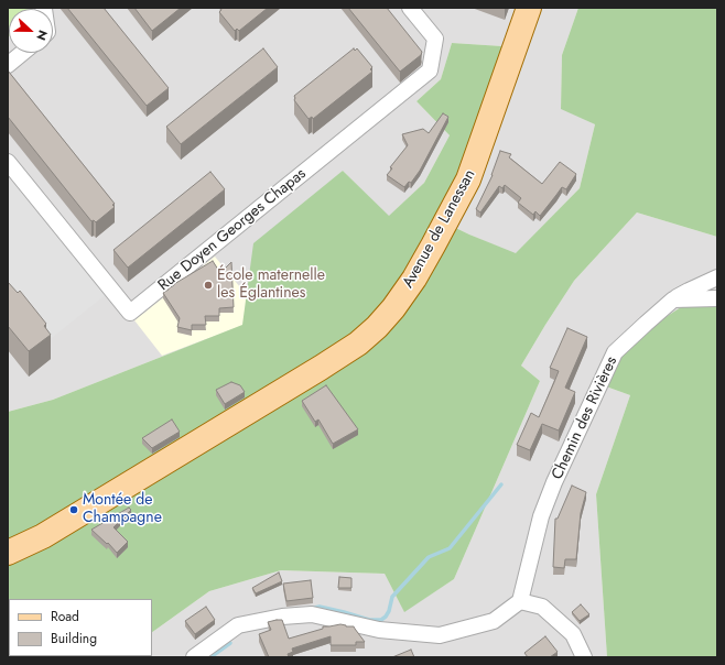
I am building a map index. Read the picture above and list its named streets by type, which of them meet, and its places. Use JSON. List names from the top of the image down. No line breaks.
{"streets":{"main road":["Avenue de Lanessan"],"street":["Rue Doyen Georges Chapas","Chemin des Rivières"]},"places":["École maternelle les Églantines","Montée de Champagne"],"legend":["Road","Building"],"north":"right"}
